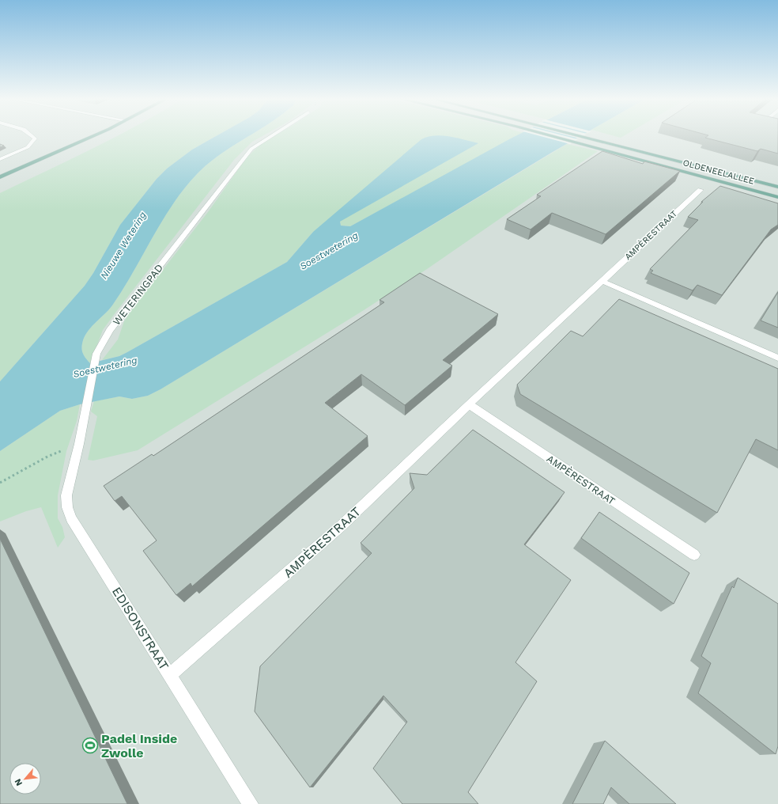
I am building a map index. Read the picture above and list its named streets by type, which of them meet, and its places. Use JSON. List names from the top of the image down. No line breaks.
{"streets":{"main road":["OLDENEELALLEE"],"street":["AMPÈRESTRAAT","WETERINGPAD","EDISONSTRAAT"]},"crossings":[["AMPÈRESTRAAT","EDISONSTRAAT"],["WETERINGPAD","EDISONSTRAAT"]],"water":["Nieuwe Wetering","Soestwetering"],"places":{"sports":["Padel Inside Zwolle"]},"north":"bottom left"}
